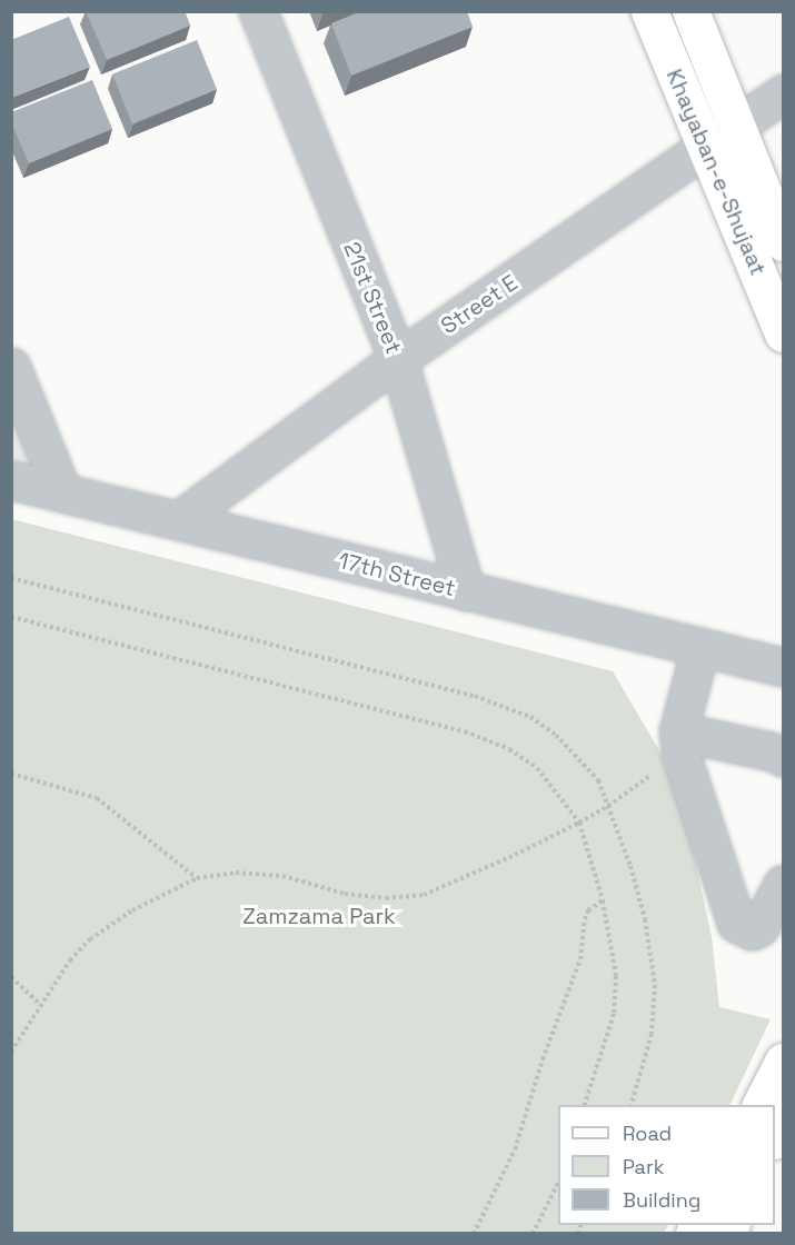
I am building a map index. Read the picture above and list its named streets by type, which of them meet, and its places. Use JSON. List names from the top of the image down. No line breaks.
{"streets":{"main road":["Khayaban-e-Shujaat"],"street":["21st Street","Street E","17th Street"]},"crossings":[["Khayaban-e-Shujaat","Street E"],["21st Street","Street E"],["21st Street","17th Street"],["Street E","17th Street"]],"parks":["Zamzama Park"],"legend":["Road","Park","Building"]}
